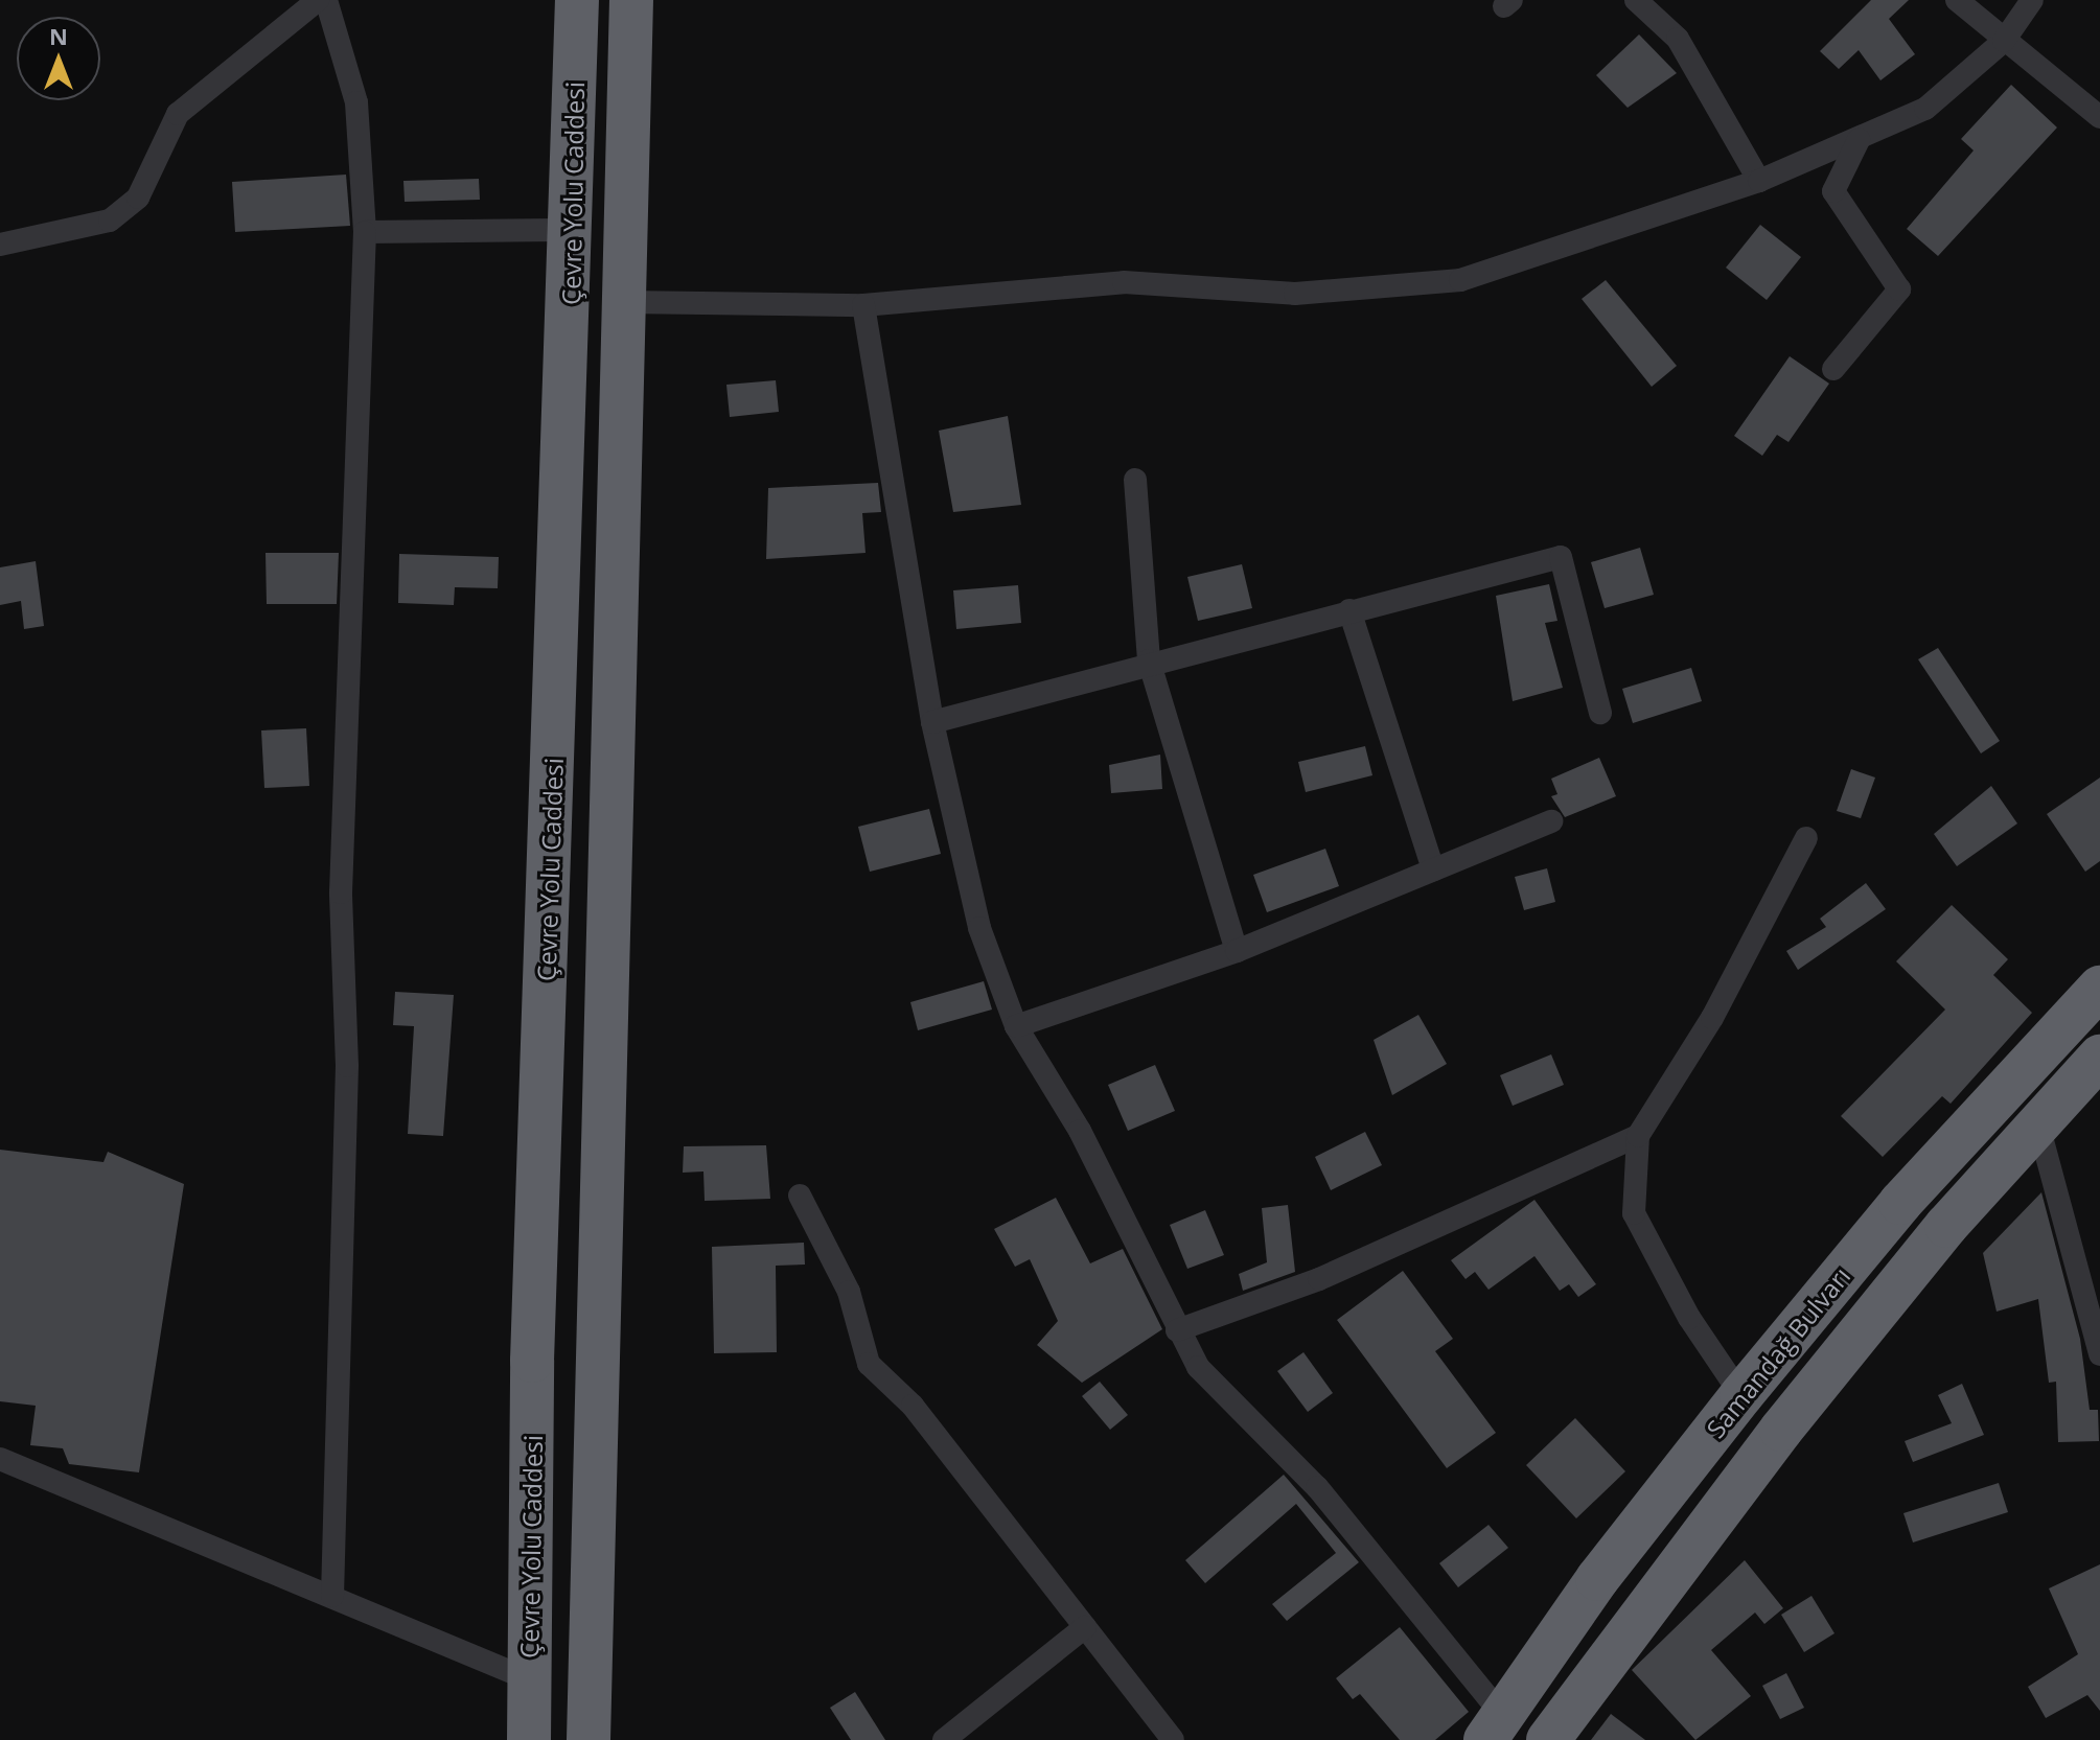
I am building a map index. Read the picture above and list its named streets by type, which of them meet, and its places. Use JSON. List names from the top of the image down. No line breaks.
{"streets":{"highway":["Çevre Yolu Caddesi","Samandağ Bulvarı"]},"north":"top"}
